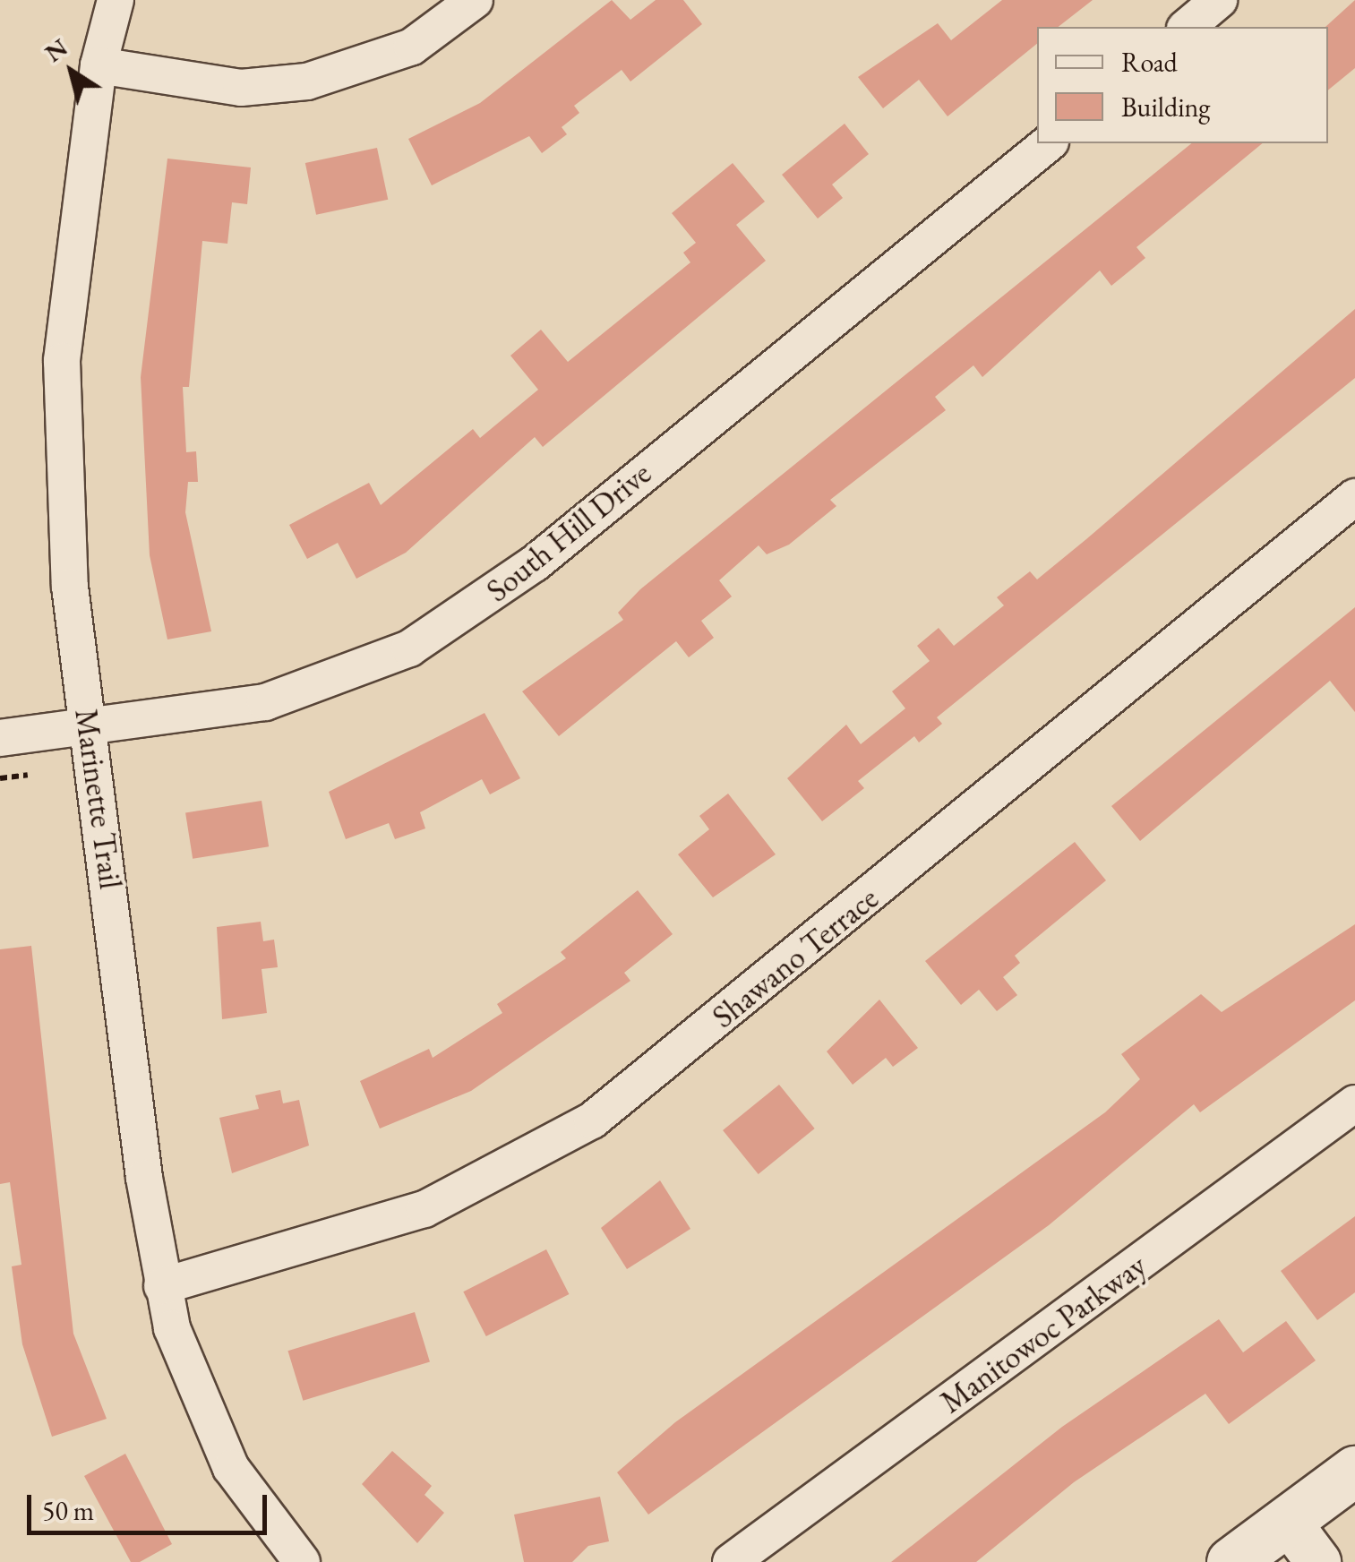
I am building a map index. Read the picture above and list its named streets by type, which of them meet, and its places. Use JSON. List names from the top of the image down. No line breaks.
{"streets":{"street":["South Hill Drive","Marinette Trail","Shawano Terrace","Manitowoc Parkway"]},"crossings":[["South Hill Drive","Marinette Trail"],["Marinette Trail","Shawano Terrace"]],"legend":["Road","Building"],"scale_bar":"50 m","north":"top left"}
